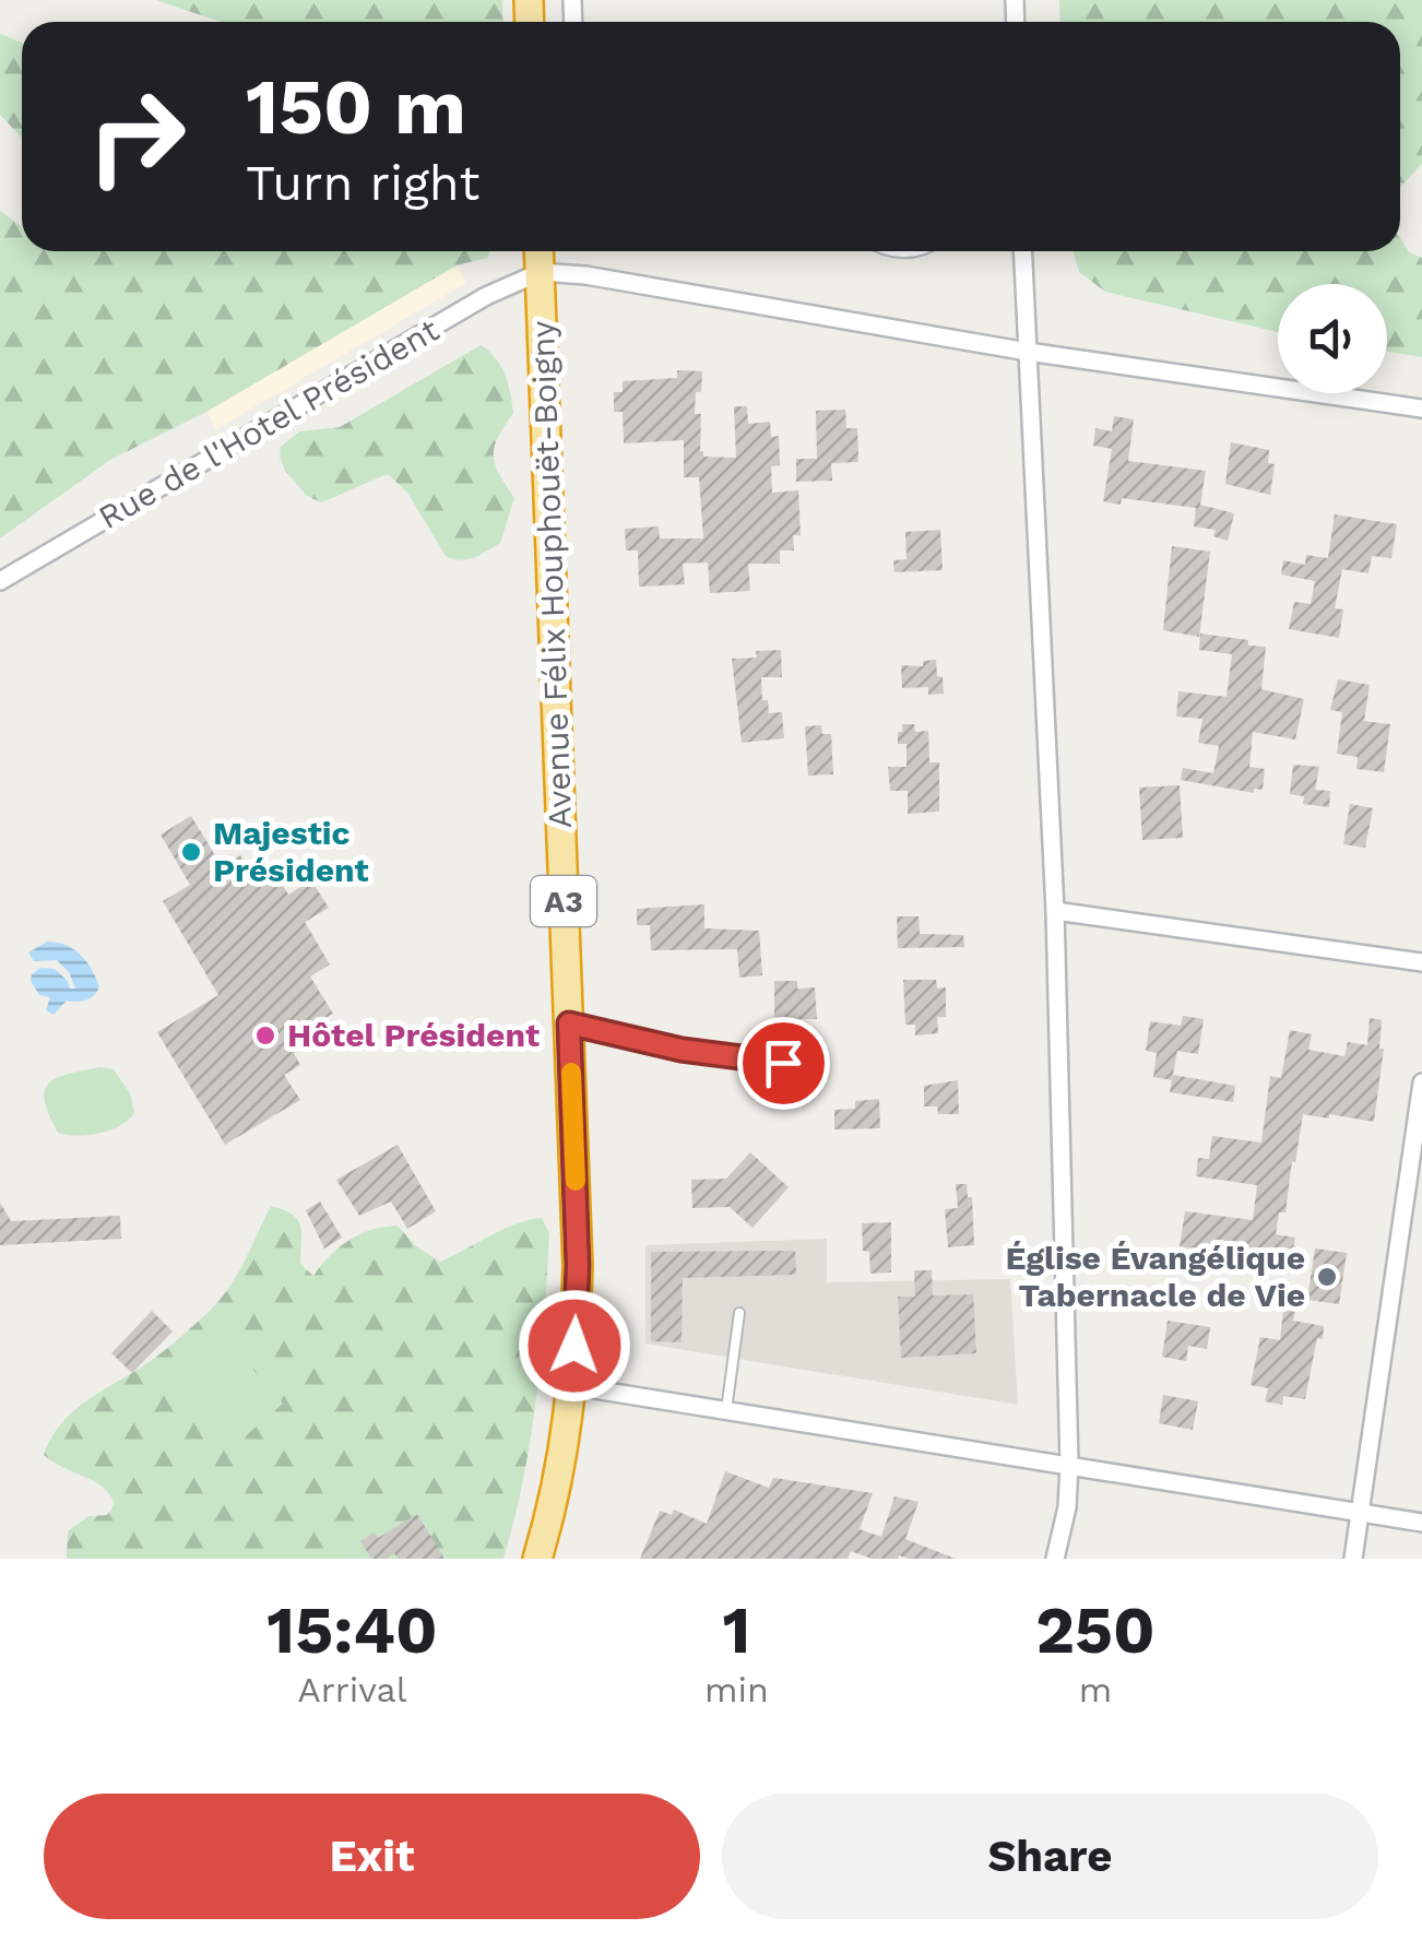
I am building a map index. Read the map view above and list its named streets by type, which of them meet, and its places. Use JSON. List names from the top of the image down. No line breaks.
{"streets":{"highway":["Avenue Félix Houphouët-Boigny","A3"],"street":["Rue de l'Hotel Président"]},"crossings":[["Rue de l'Hotel Président","Avenue Félix Houphouët-Boigny"]],"places":["Majestic Président","Hôtel Président","Église Évangélique Tabernacle de Vie"],"page":{"turn":["150 m","Turn right"],"eta":["15:40","Arrival","1","min","250","m"],"buttons":["Exit","Share"]}}
